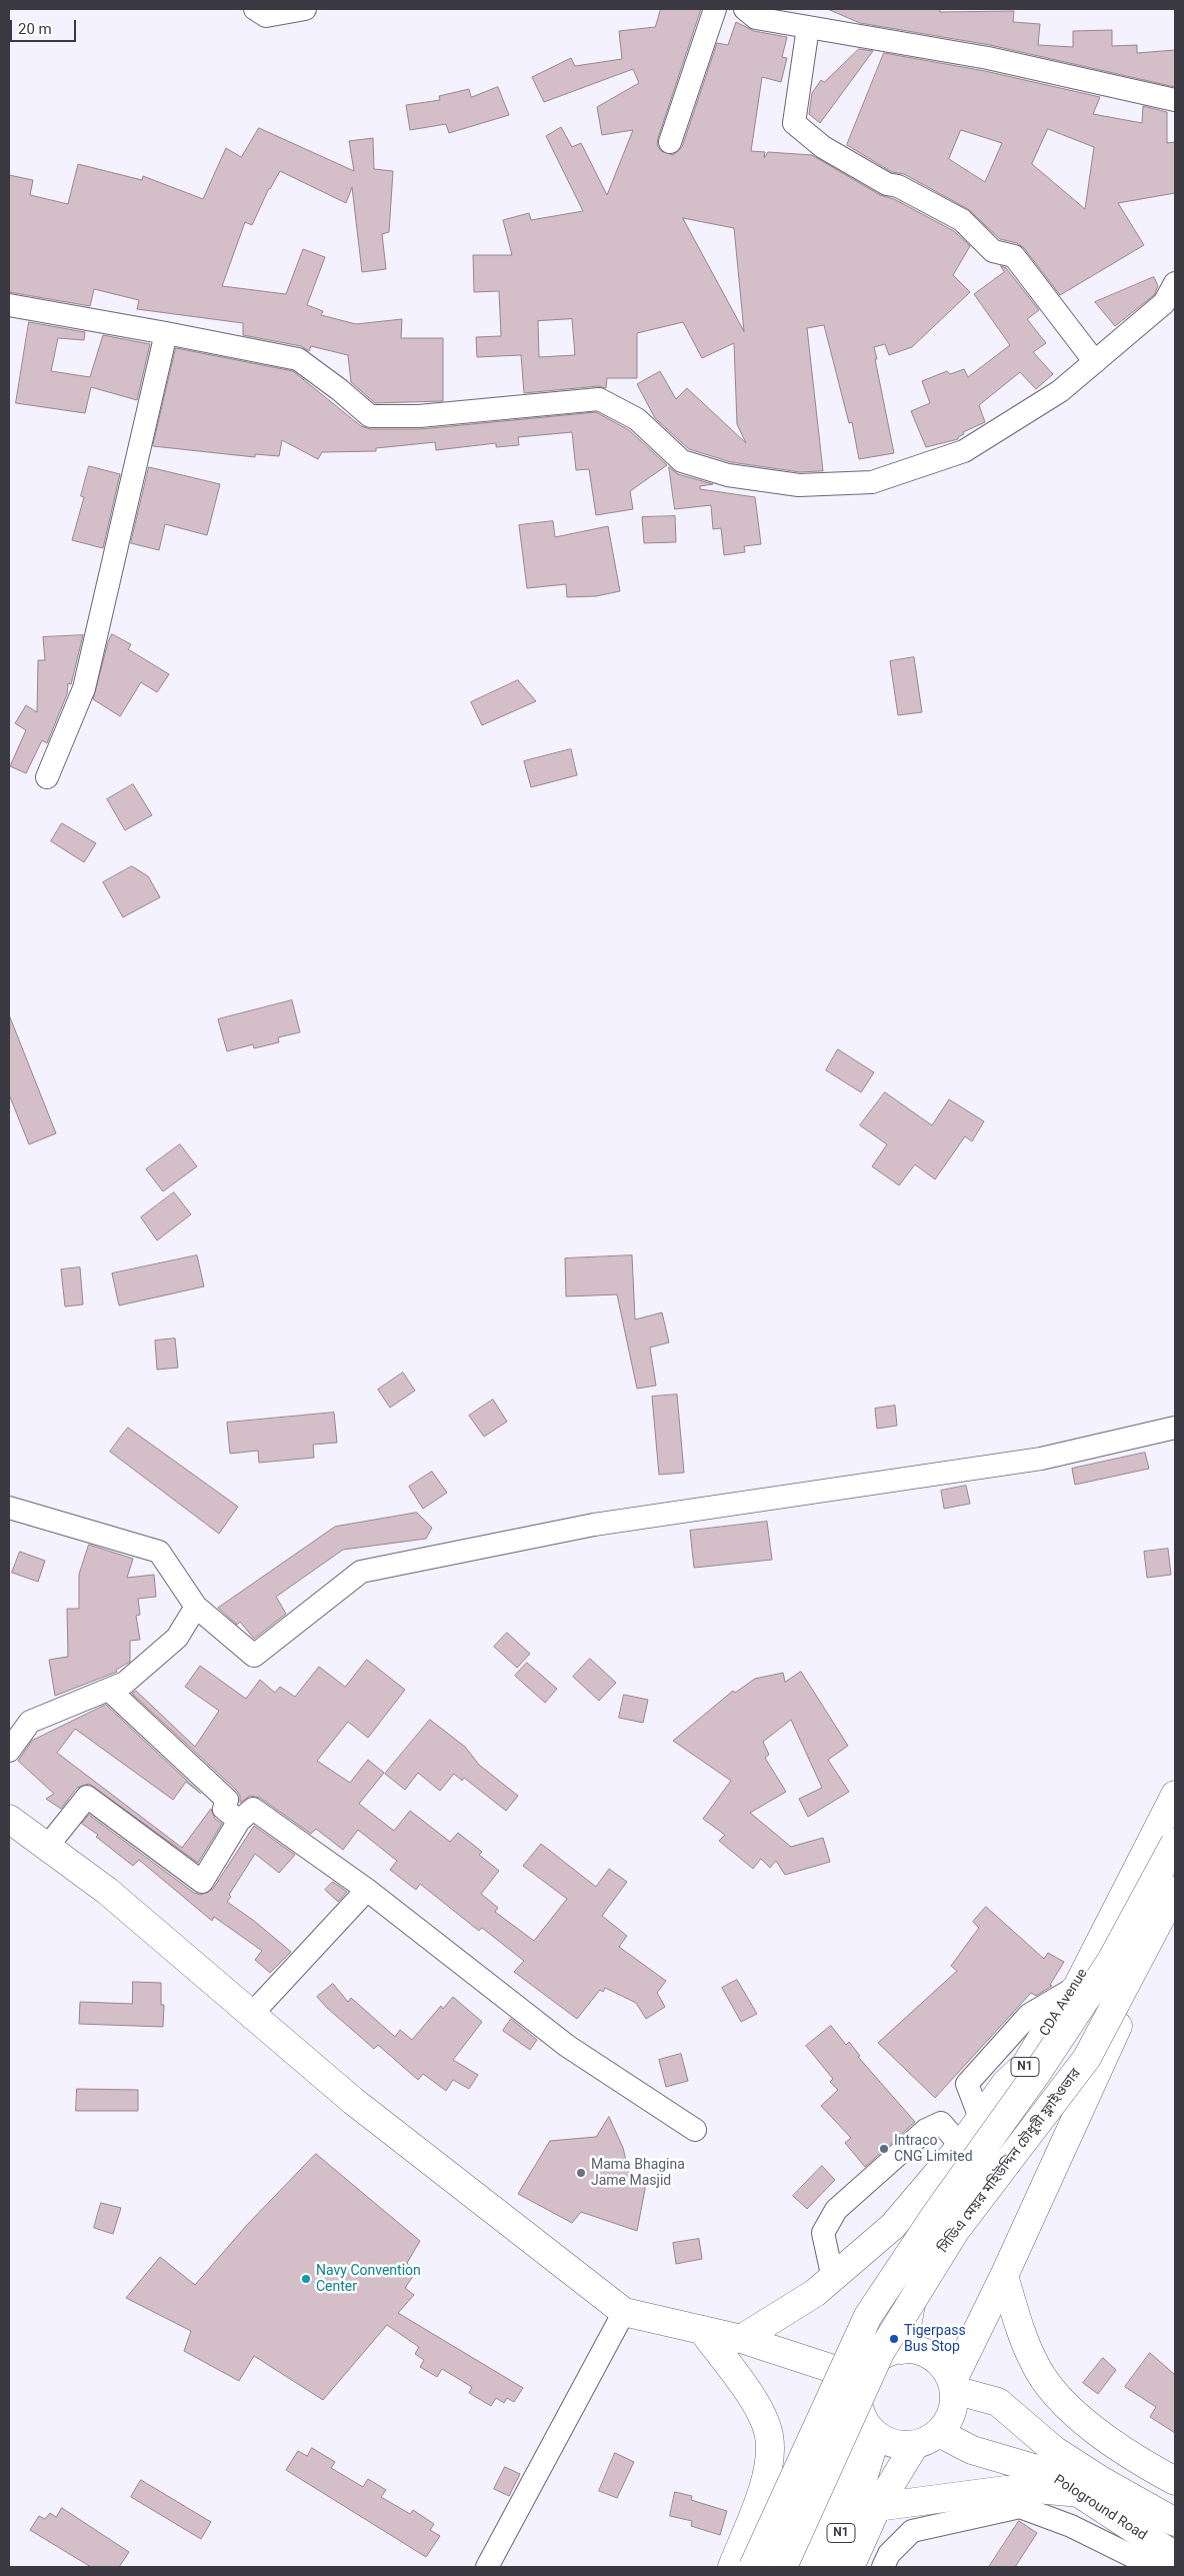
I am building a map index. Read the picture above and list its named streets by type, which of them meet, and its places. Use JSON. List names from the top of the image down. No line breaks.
{"streets":{"main road":["CDA Avenue","N1","সিডিএ মেয়র মহিউদ্দিন চৌধুরী ফ্লাইওভার","Pologround Road"]},"crossings":[["CDA Avenue","N1"],["CDA Avenue","Pologround Road"],["N1","Pologround Road"]],"places":["Intraco CNG Limited","Mama Bhagina Jame Masjid","Navy Convention Center","Tigerpass Bus Stop"],"scale_bar":"20 m"}
